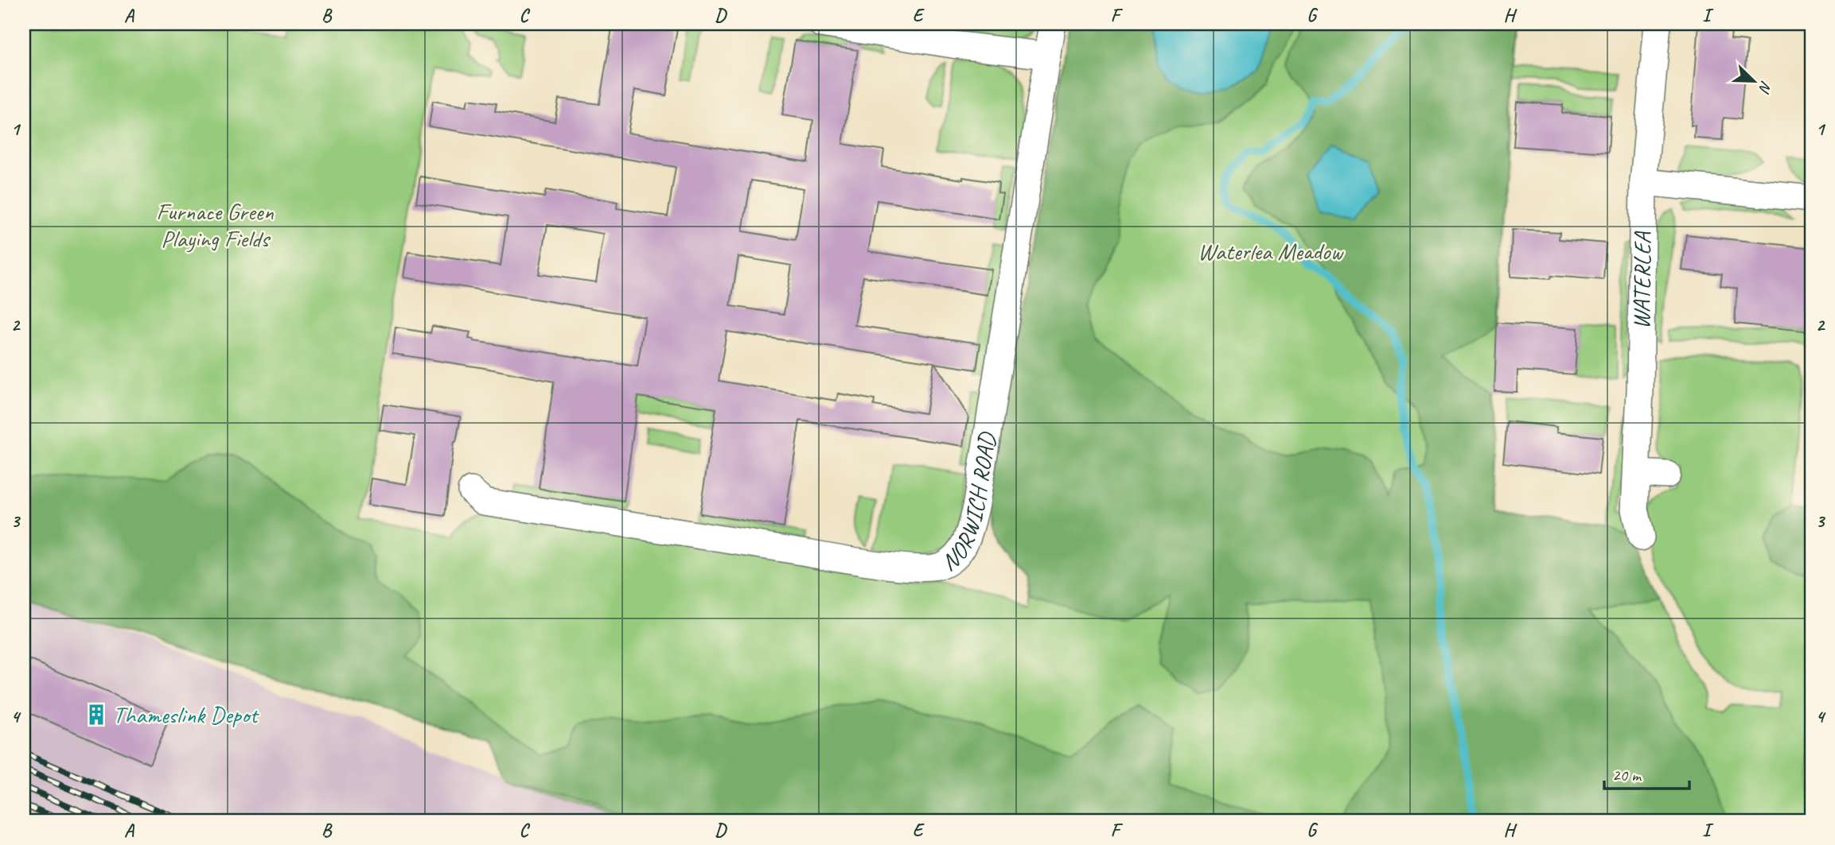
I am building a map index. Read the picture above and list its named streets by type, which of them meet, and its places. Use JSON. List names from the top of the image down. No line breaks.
{"streets":{"street":["WATERLEA","NORWICH ROAD"]},"parks":["Furnace Green Playing Fields","Waterlea Meadow"],"places":{"building":["Thameslink Depot"]},"scale_bar":"20 m","north":"bottom right","grid":{"columns":["A","B","C","D","E","F","G","H","I"],"rows":["1","2","3","4"]}}
